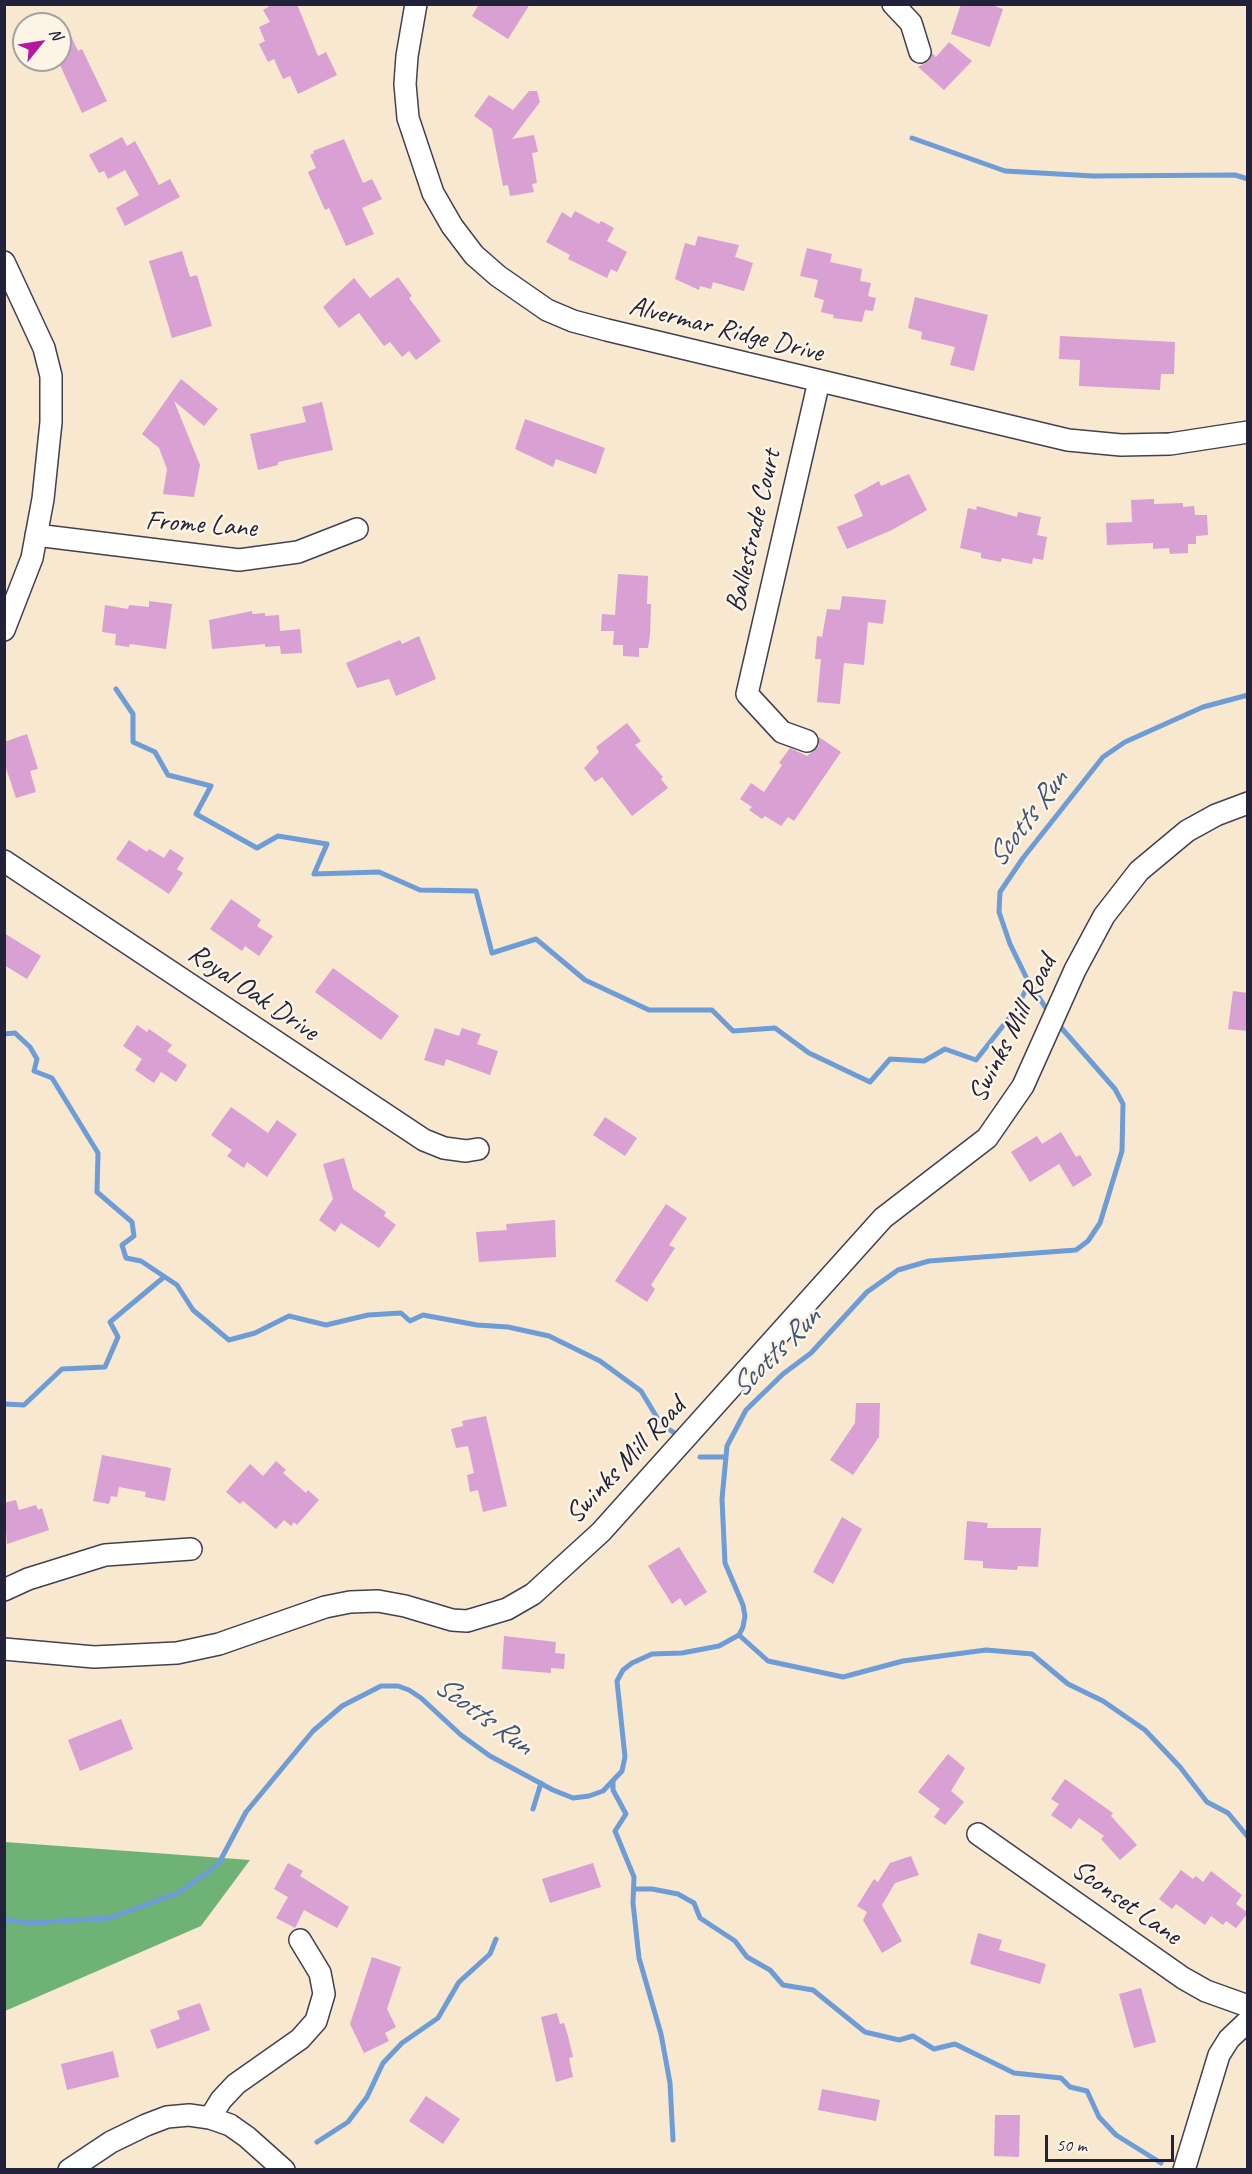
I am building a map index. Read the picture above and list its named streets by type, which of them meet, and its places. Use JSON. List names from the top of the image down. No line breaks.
{"streets":{"street":["Alvermar Ridge Drive","Frome Lane","Ballestrade Court","Royal Oak Drive","Swinks Mill Road","Sconset Lane"]},"crossings":[["Alvermar Ridge Drive","Ballestrade Court"]],"water":["Scotts Run"],"scale_bar":"50 m","north":"top right"}
